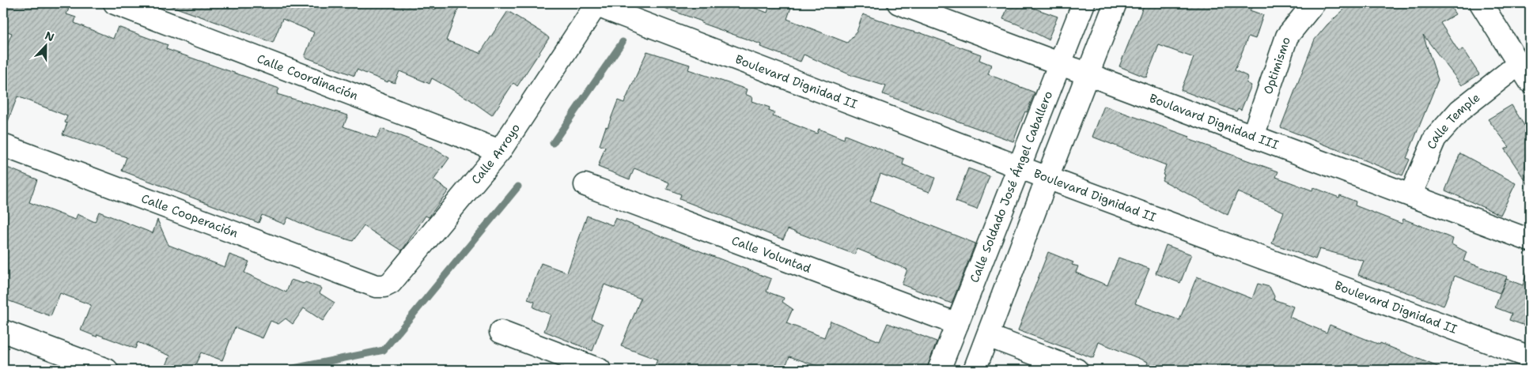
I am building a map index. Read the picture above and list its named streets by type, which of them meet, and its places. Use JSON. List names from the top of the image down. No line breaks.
{"streets":{"street":["Optimismo","Calle Coordinación","Boulevard Dignidad II","Boulavard Dignidad III","Calle Temple","Calle Arroyo","Calle Soldado José Ángel Caballero","Calle Cooperación","Calle Voluntad"]},"crossings":[["Optimismo","Boulavard Dignidad III"],["Calle Coordinación","Calle Arroyo"],["Boulevard Dignidad II","Calle Arroyo"],["Boulevard Dignidad II","Calle Soldado José Ángel Caballero"],["Boulavard Dignidad III","Calle Temple"],["Boulavard Dignidad III","Calle Soldado José Ángel Caballero"],["Calle Arroyo","Calle Cooperación"],["Calle Soldado José Ángel Caballero","Calle Voluntad"]],"north":"top"}
